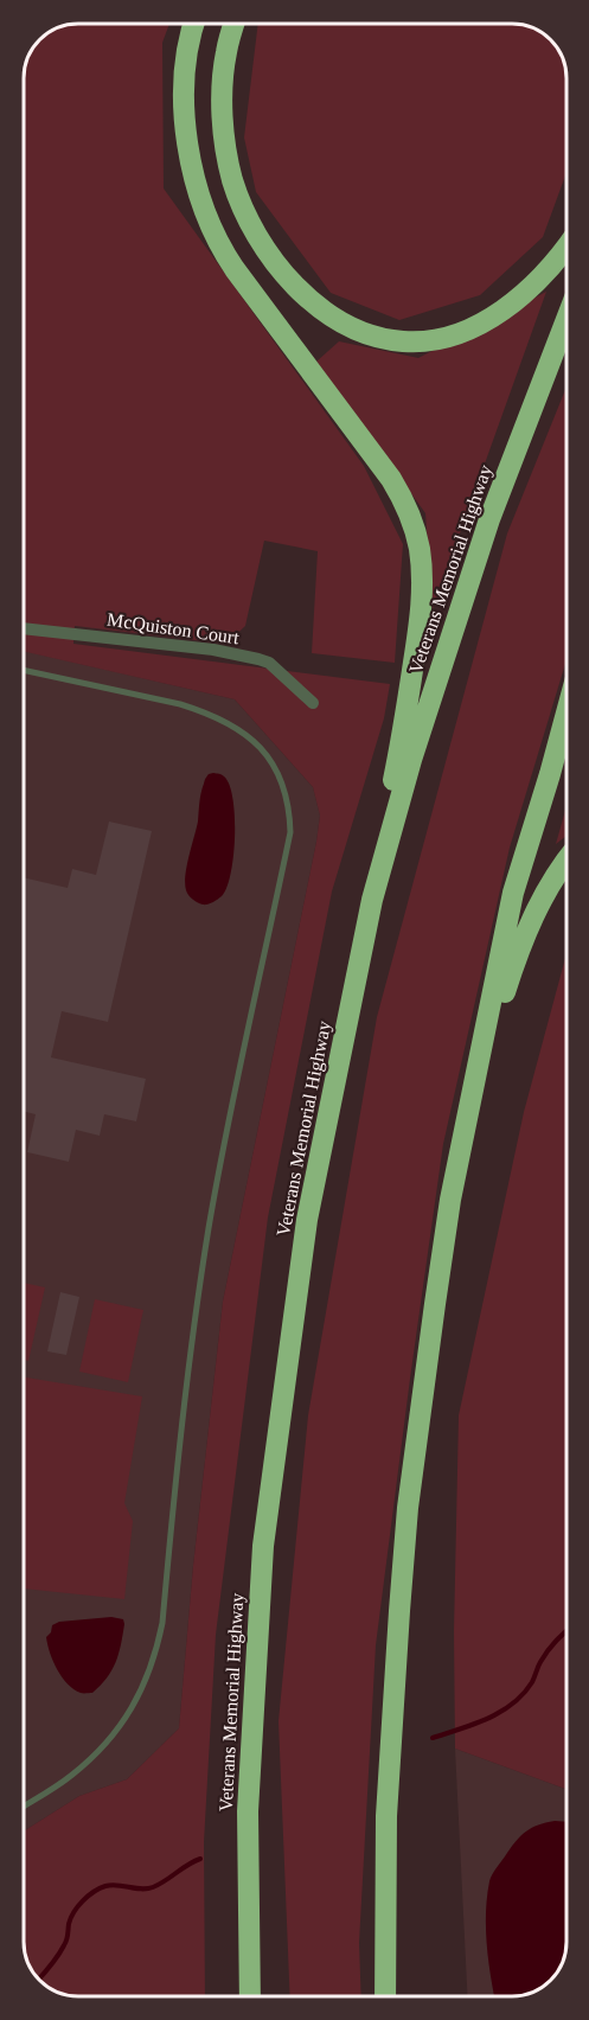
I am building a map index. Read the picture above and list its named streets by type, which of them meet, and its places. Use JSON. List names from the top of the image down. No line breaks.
{"streets":{"highway":["Veterans Memorial Highway"],"street":["McQuiston Court"]}}
